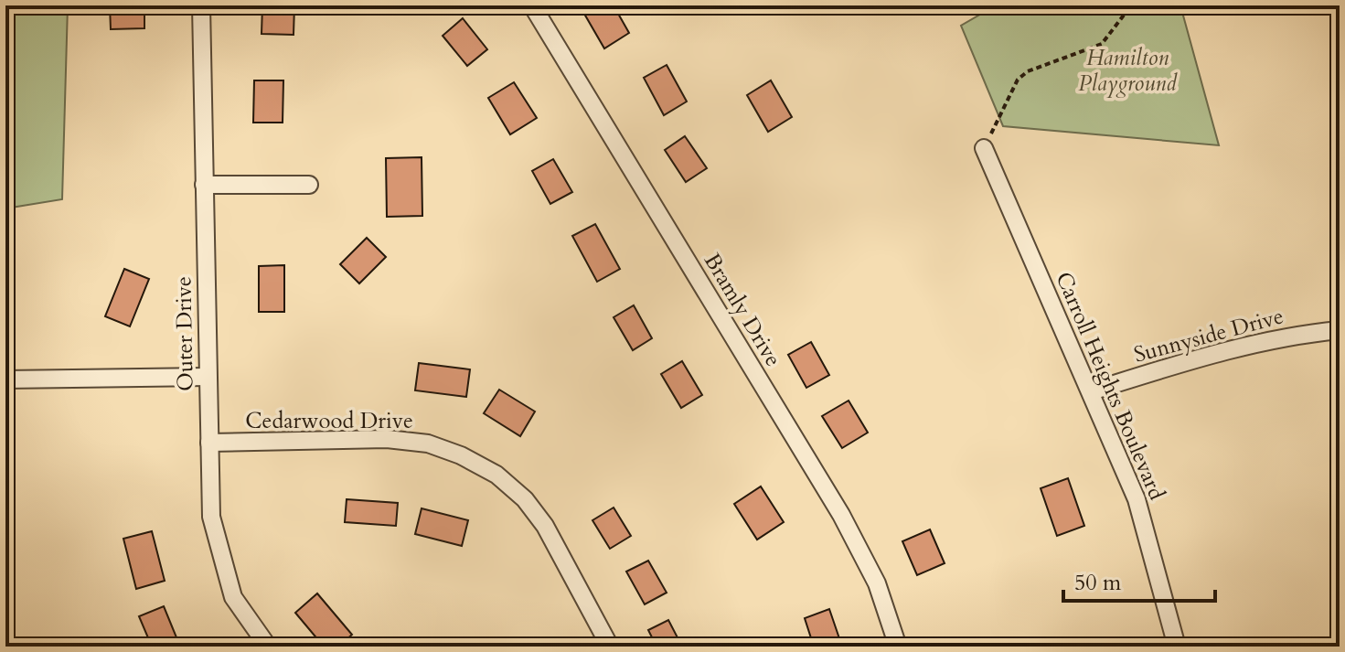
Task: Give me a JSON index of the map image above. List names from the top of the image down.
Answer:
{
  "streets": {
    "street": [
      "Bramly Drive",
      "Outer Drive",
      "Sunnyside Drive",
      "Carroll Heights Boulevard",
      "Cedarwood Drive"
    ]
  },
  "crossings": [
    ["Outer Drive", "Cedarwood Drive"],
    ["Sunnyside Drive", "Carroll Heights Boulevard"]
  ],
  "parks": ["Hamilton Playground"],
  "scale_bar": "50 m"
}
